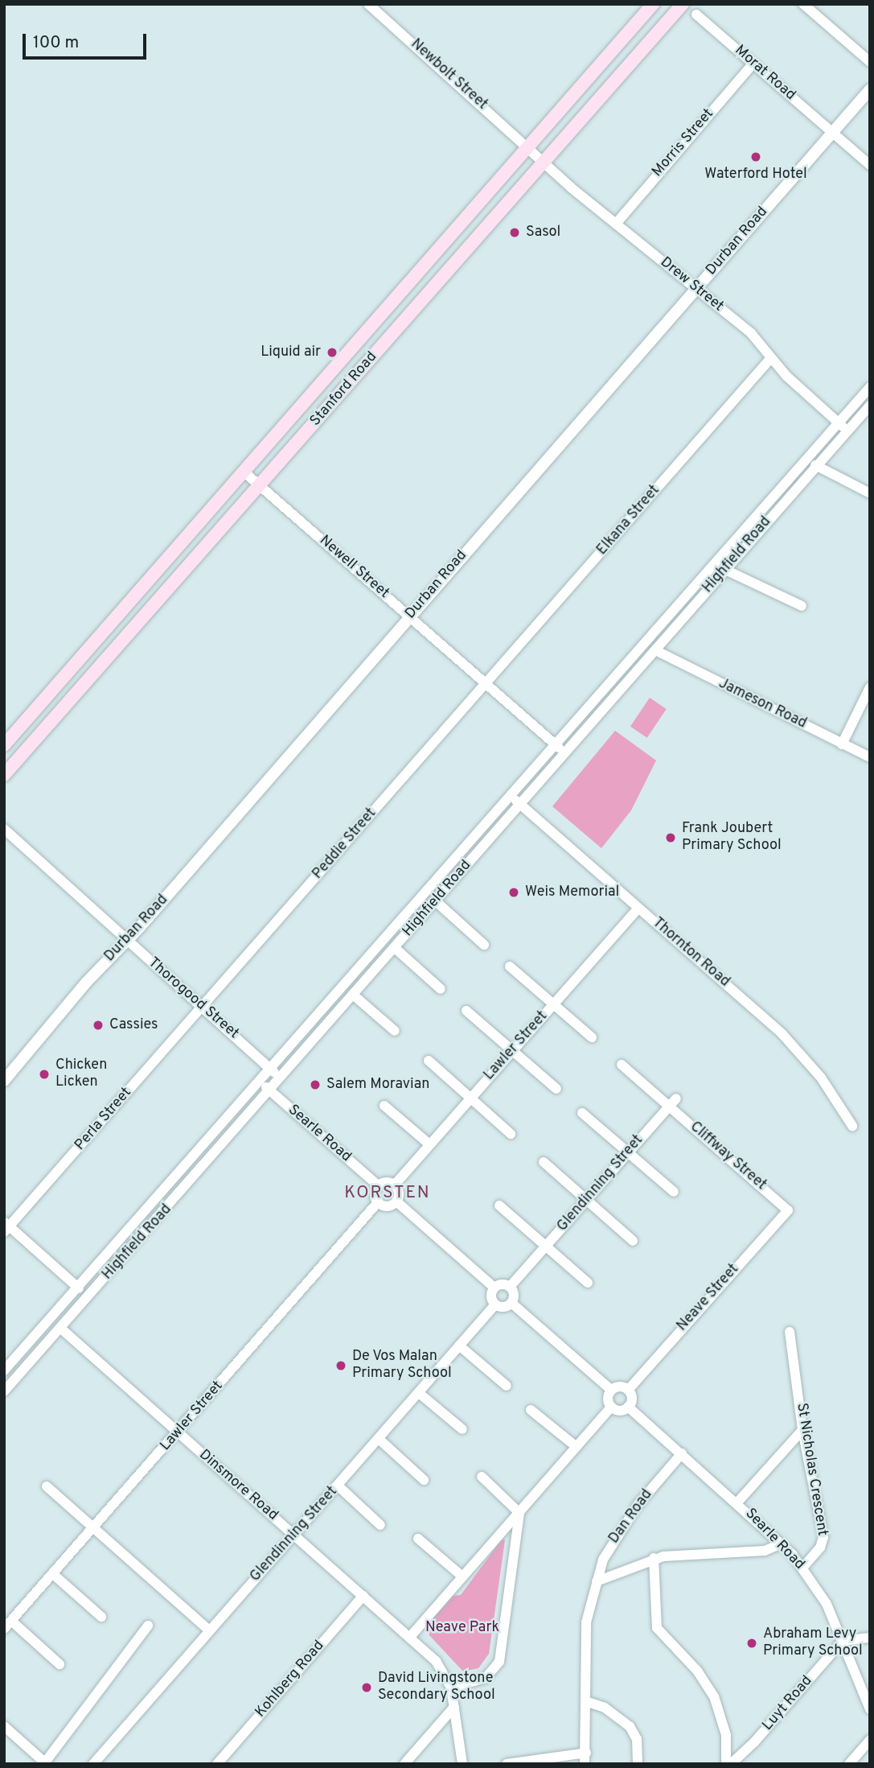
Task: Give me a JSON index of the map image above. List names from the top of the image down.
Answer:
{
  "streets": {
    "main road": ["Stanford Road"],
    "street": [
      "Morat Road",
      "Newbolt Street",
      "Morris Street",
      "Durban Road",
      "Drew Street",
      "Elkana Street",
      "Highfield Road",
      "Newell Street",
      "Jameson Road",
      "Peddie Street",
      "Thornton Road",
      "Thorogood Street",
      "Lawler Street",
      "Perla Street",
      "Searle Road",
      "Cliffway Street",
      "Glendinning Street",
      "Neave Street",
      "St Nicholas Crescent",
      "Dinsmore Road",
      "Dan Road",
      "Kohlberg Road",
      "Luyt Road"
    ]
  },
  "crossings": [
    ["Morat Road", "Morris Street"],
    ["Morat Road", "Durban Road"],
    ["Newbolt Street", "Drew Street"],
    ["Newbolt Street", "Stanford Road"],
    ["Morris Street", "Drew Street"],
    ["Durban Road", "Drew Street"],
    ["Durban Road", "Newell Street"],
    ["Durban Road", "Thorogood Street"],
    ["Drew Street", "Stanford Road"],
    ["Drew Street", "Elkana Street"],
    ["Drew Street", "Highfield Road"],
    ["Stanford Road", "Newell Street"],
    ["Elkana Street", "Newell Street"],
    ["Elkana Street", "Peddie Street"],
    ["Highfield Road", "Newell Street"],
    ["Highfield Road", "Jameson Road"],
    ["Highfield Road", "Thornton Road"],
    ["Highfield Road", "Thorogood Street"],
    ["Highfield Road", "Searle Road"],
    ["Highfield Road", "Dinsmore Road"],
    ["Newell Street", "Peddie Street"],
    ["Peddie Street", "Thorogood Street"],
    ["Peddie Street", "Perla Street"],
    ["Thornton Road", "Lawler Street"],
    ["Thorogood Street", "Perla Street"],
    ["Lawler Street", "Searle Road"],
    ["Lawler Street", "Dinsmore Road"],
    ["Searle Road", "Neave Street"],
    ["Searle Road", "St Nicholas Crescent"],
    ["Searle Road", "Dan Road"],
    ["Searle Road", "Luyt Road"],
    ["Cliffway Street", "Glendinning Street"],
    ["Cliffway Street", "Neave Street"],
    ["Glendinning Street", "Dinsmore Road"],
    ["Dinsmore Road", "Kohlberg Road"]
  ],
  "districts": ["KORSTEN"],
  "parks": ["Neave Park"],
  "places": [
    "Waterford Hotel",
    "Sasol",
    "Liquid air",
    "Frank Joubert Primary School",
    "Weis Memorial",
    "Cassies",
    "Chicken Licken",
    "Salem Moravian",
    "De Vos Malan Primary School",
    "Abraham Levy Primary School",
    "David Livingstone Secondary School"
  ],
  "scale_bar": "100 m"
}
